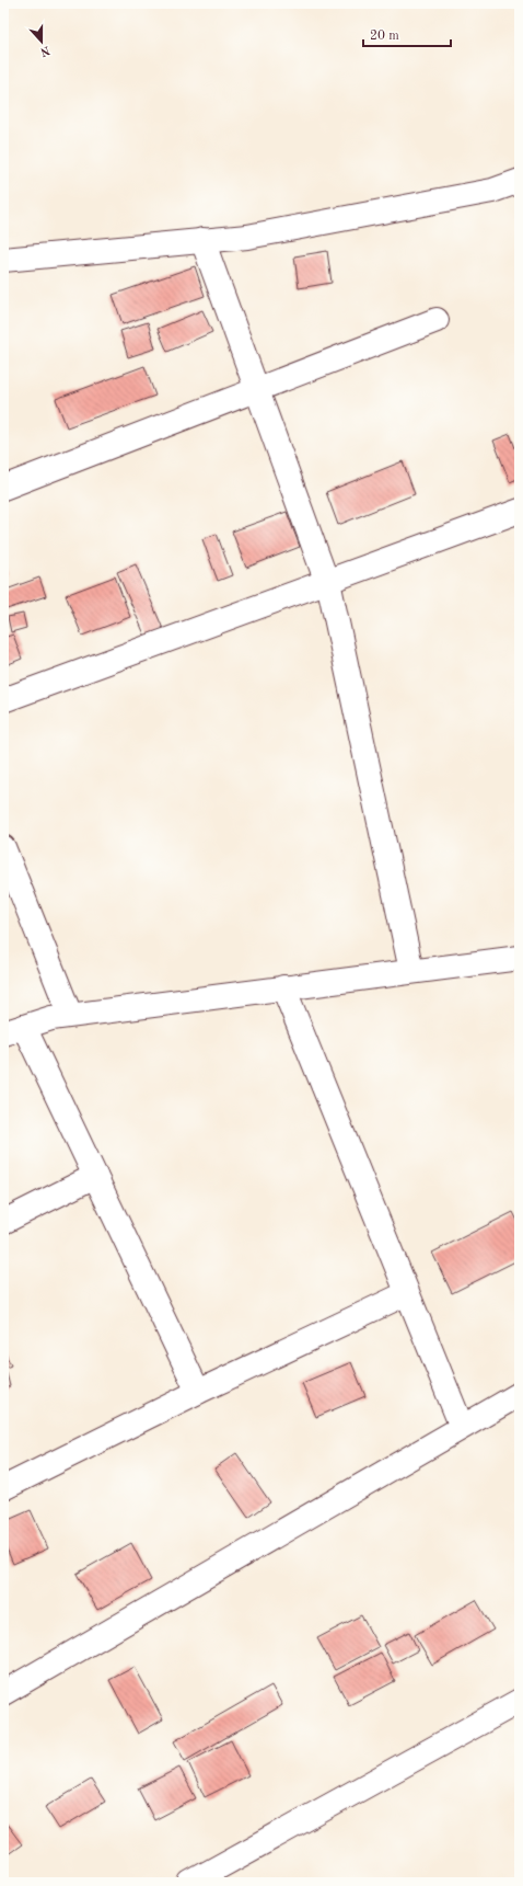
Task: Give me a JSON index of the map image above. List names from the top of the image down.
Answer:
{
  "scale_bar": "20 m",
  "north": "bottom"
}
